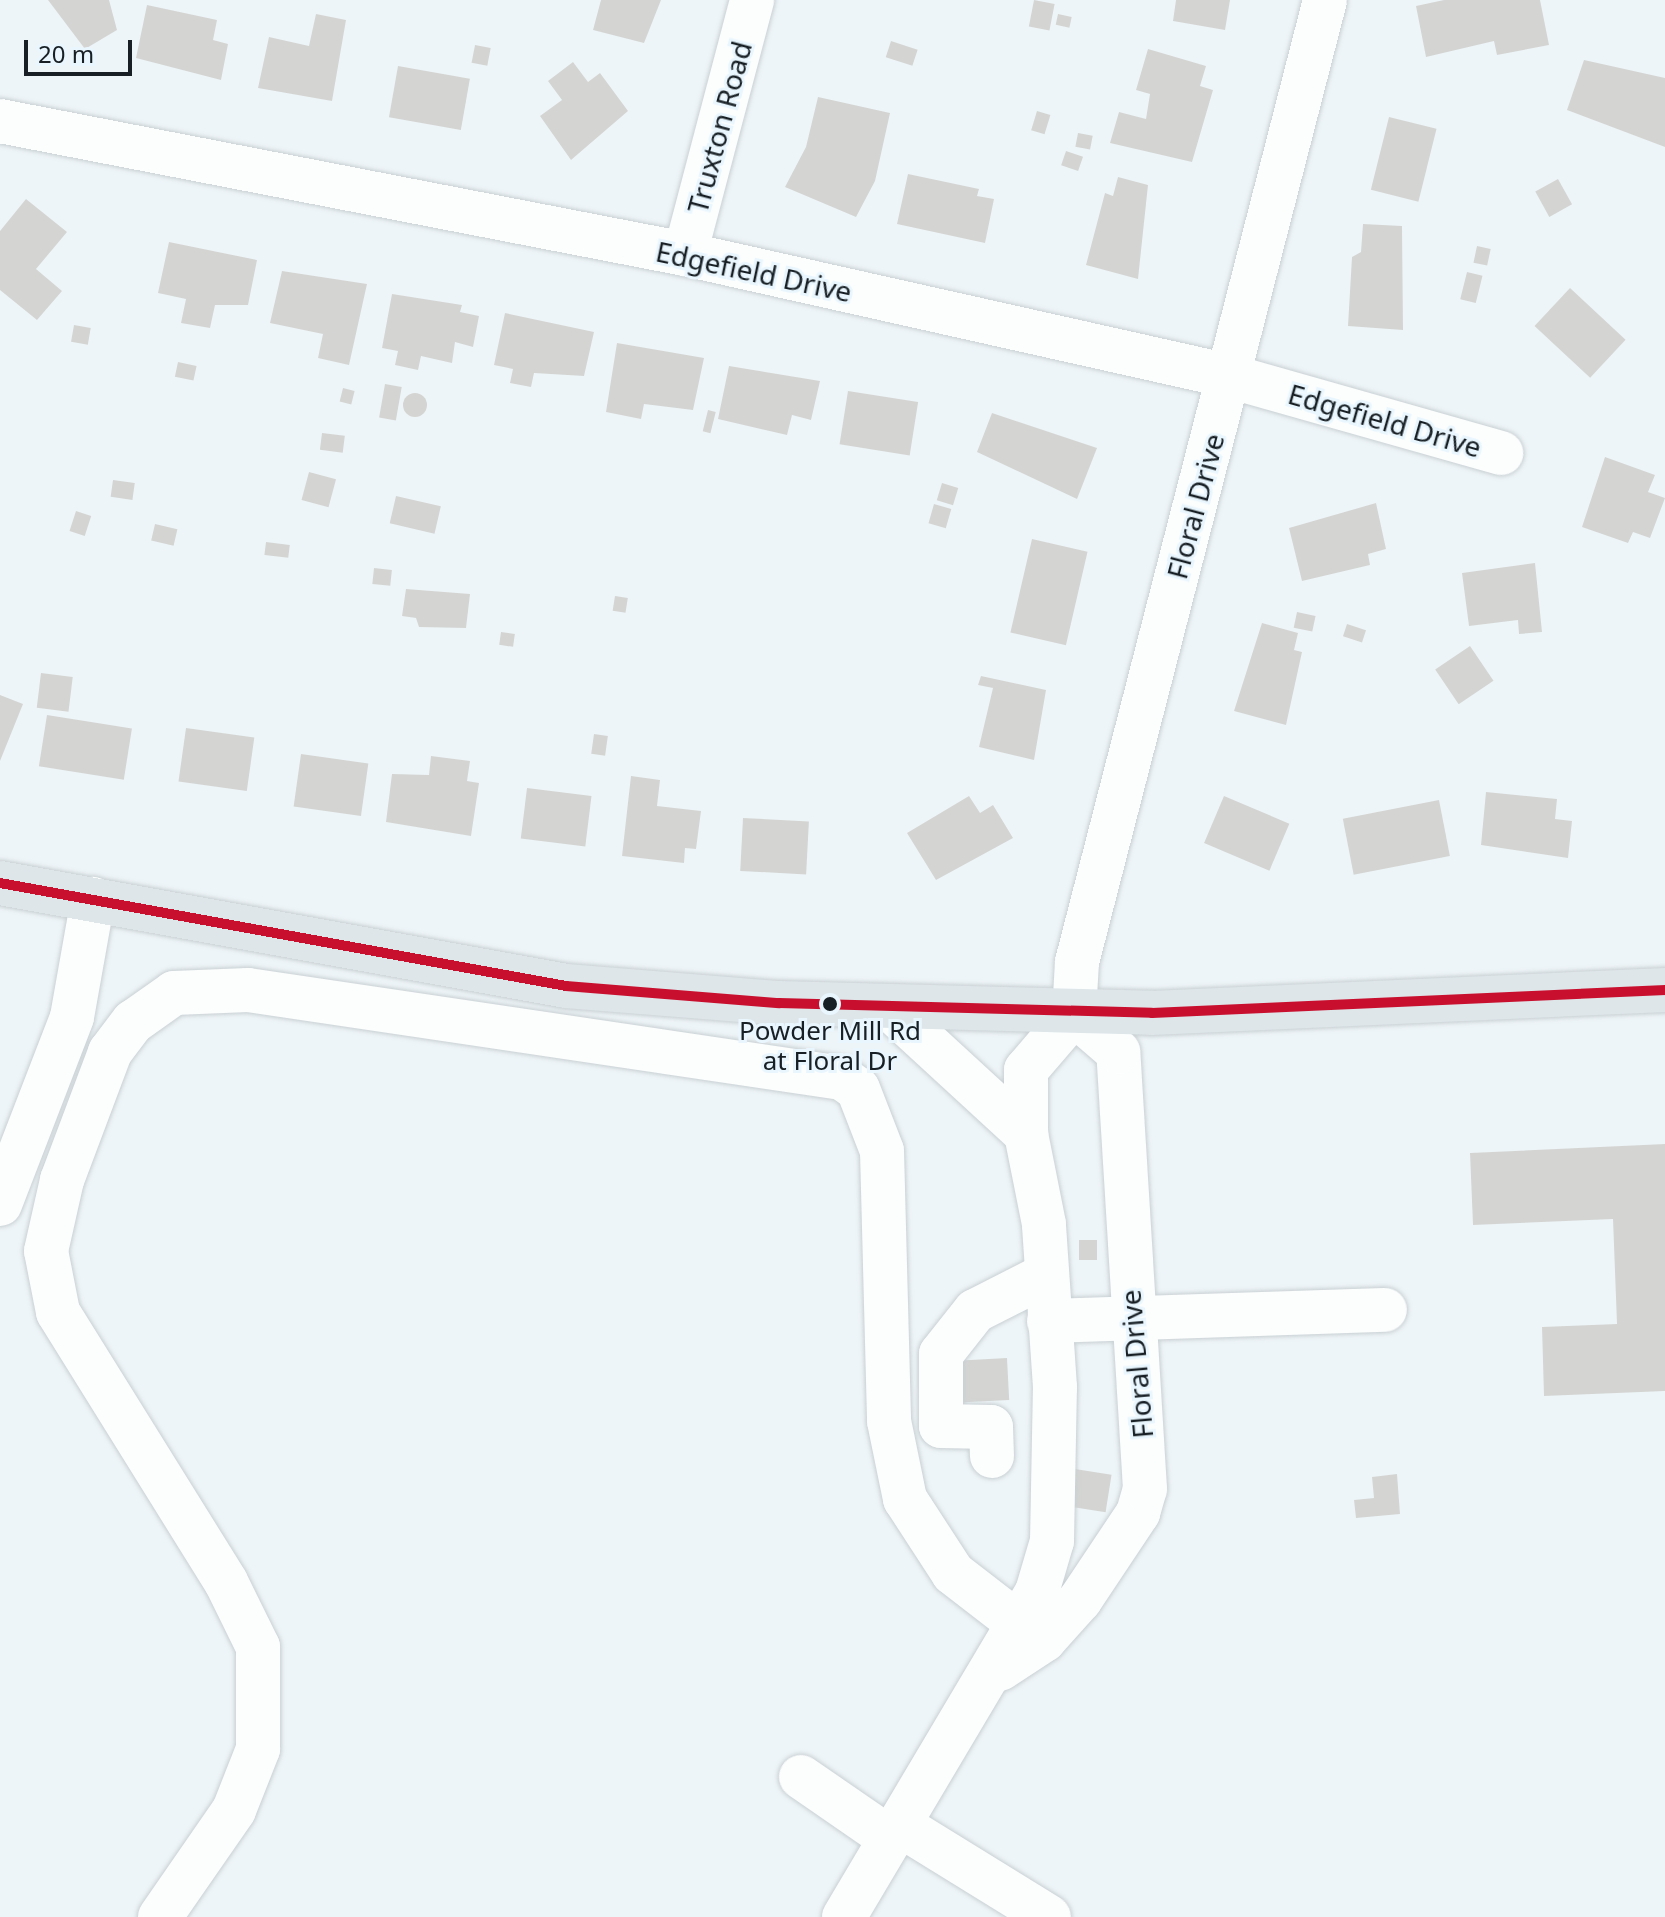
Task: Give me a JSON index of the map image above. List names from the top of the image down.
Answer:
{
  "streets": {
    "street": ["Truxton Road", "Edgefield Drive", "Floral Drive"]
  },
  "crossings": [
    ["Truxton Road", "Edgefield Drive"],
    ["Edgefield Drive", "Floral Drive"]
  ],
  "places": ["Powder Mill Rd at Floral Dr"],
  "scale_bar": "20 m"
}
